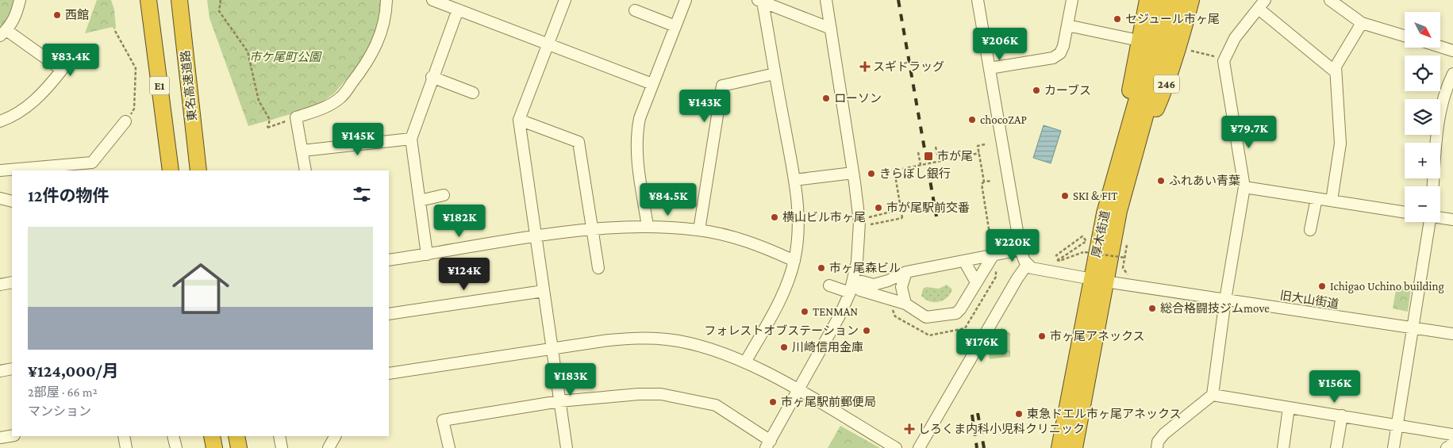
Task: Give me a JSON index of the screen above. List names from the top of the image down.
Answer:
{
  "streets": {
    "highway": [
      "246",
      "E1",
      "東名高速道路",
      "厚木街道"
    ],
    "street": ["旧大山街道"]
  },
  "crossings": [
    ["246", "厚木街道"],
    ["厚木街道", "旧大山街道"]
  ],
  "parks": ["市ケ尾町公園"],
  "places": {
    "other": [
      "西館",
      "セジュール市ヶ尾",
      "カーブス",
      "ローソン",
      "chocoZAP",
      "きらぼし銀行",
      "ふれあい青葉",
      "SKI & FIT",
      "市が尾駅前交番",
      "横山ビル市ヶ尾",
      "市ヶ尾森ビル",
      "Ichigao Uchino building",
      "総合格闘技ジムmove",
      "TENMAN",
      "フォレストオブステーション",
      "市ヶ尾アネックス",
      "川崎信用金庫",
      "市ヶ尾駅前郵便局",
      "東急ドエル市ヶ尾アネックス"
    ],
    "health": ["スギドラッグ", "しろくま内科小児科クリニック"],
    "transit": ["市が尾"]
  },
  "north": "bottom right",
  "page": {
    "map_buttons": ["+", "−"],
    "price": [
      "¥206K",
      "¥83.4K",
      "¥143K",
      "¥79.7K",
      "¥145K",
      "¥84.5K",
      "¥182K",
      "¥220K",
      "¥124K",
      "¥176K",
      "¥183K",
      "¥156K"
    ],
    "heading": "12件の物件",
    "list": [
      {
        "name": "¥124,000/月",
        "note": "2部屋 · 66 m² · マンション"
      }
    ]
  }
}
